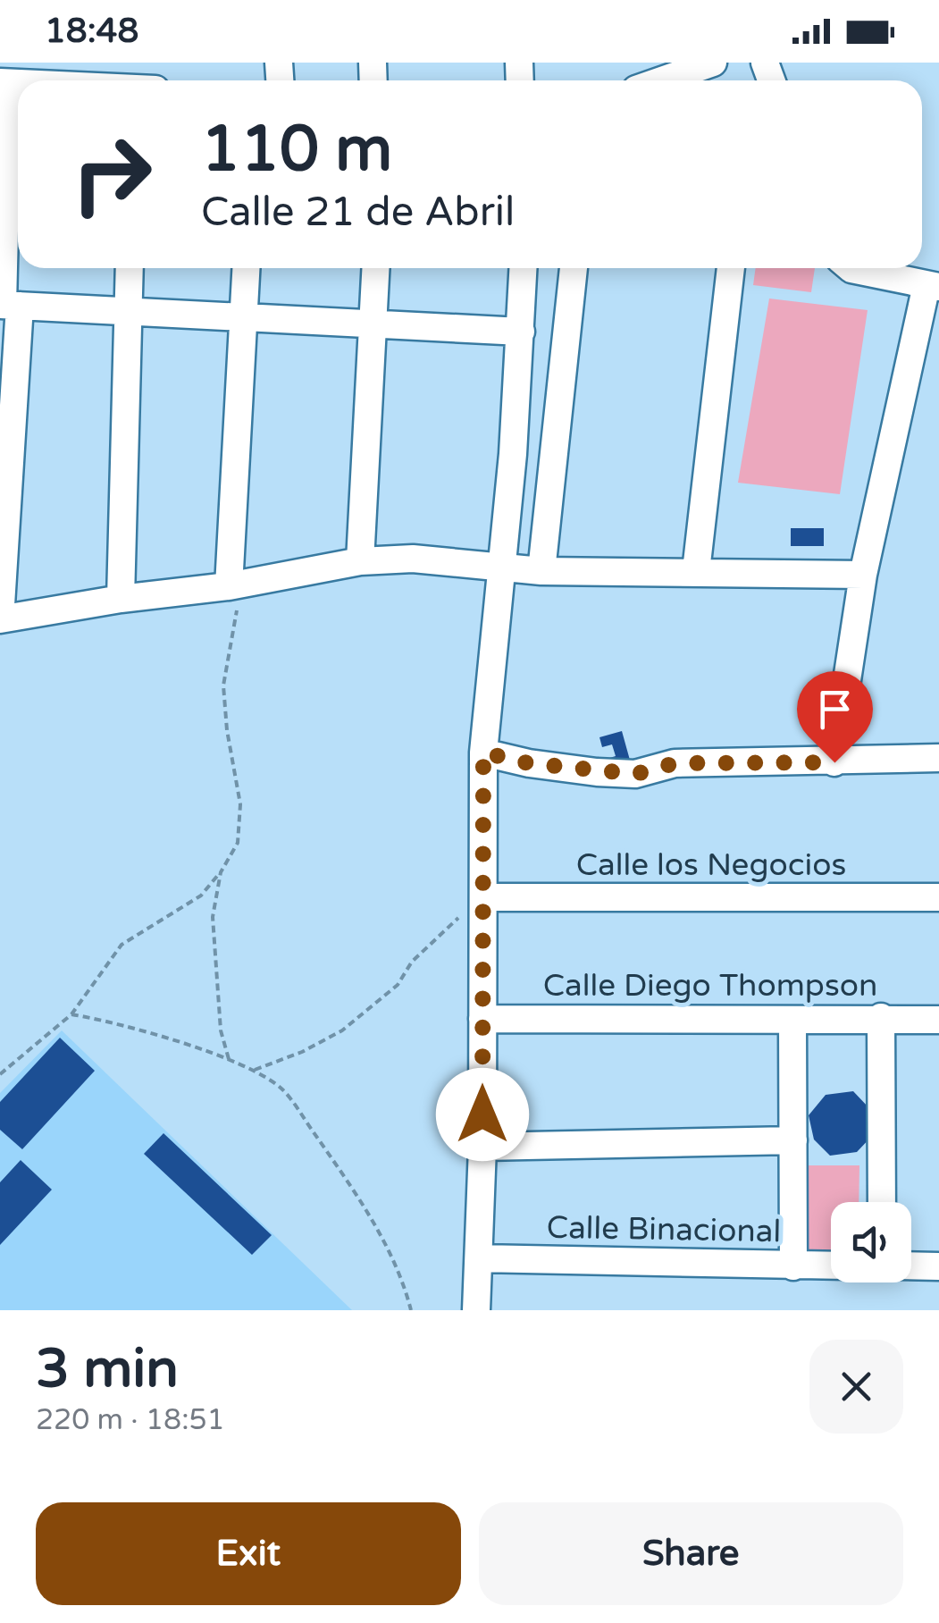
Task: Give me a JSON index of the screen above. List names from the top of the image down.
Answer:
{
  "streets": {
    "street": ["Calle los Negocios", "Calle Diego Thompson", "Calle Binacional"]
  },
  "page": {
    "status": "18:48",
    "turn": ["110 m", "Calle 21 de Abril"],
    "heading": ["3 min", "220 m · 18:51"],
    "buttons": ["Exit", "Share"]
  }
}
